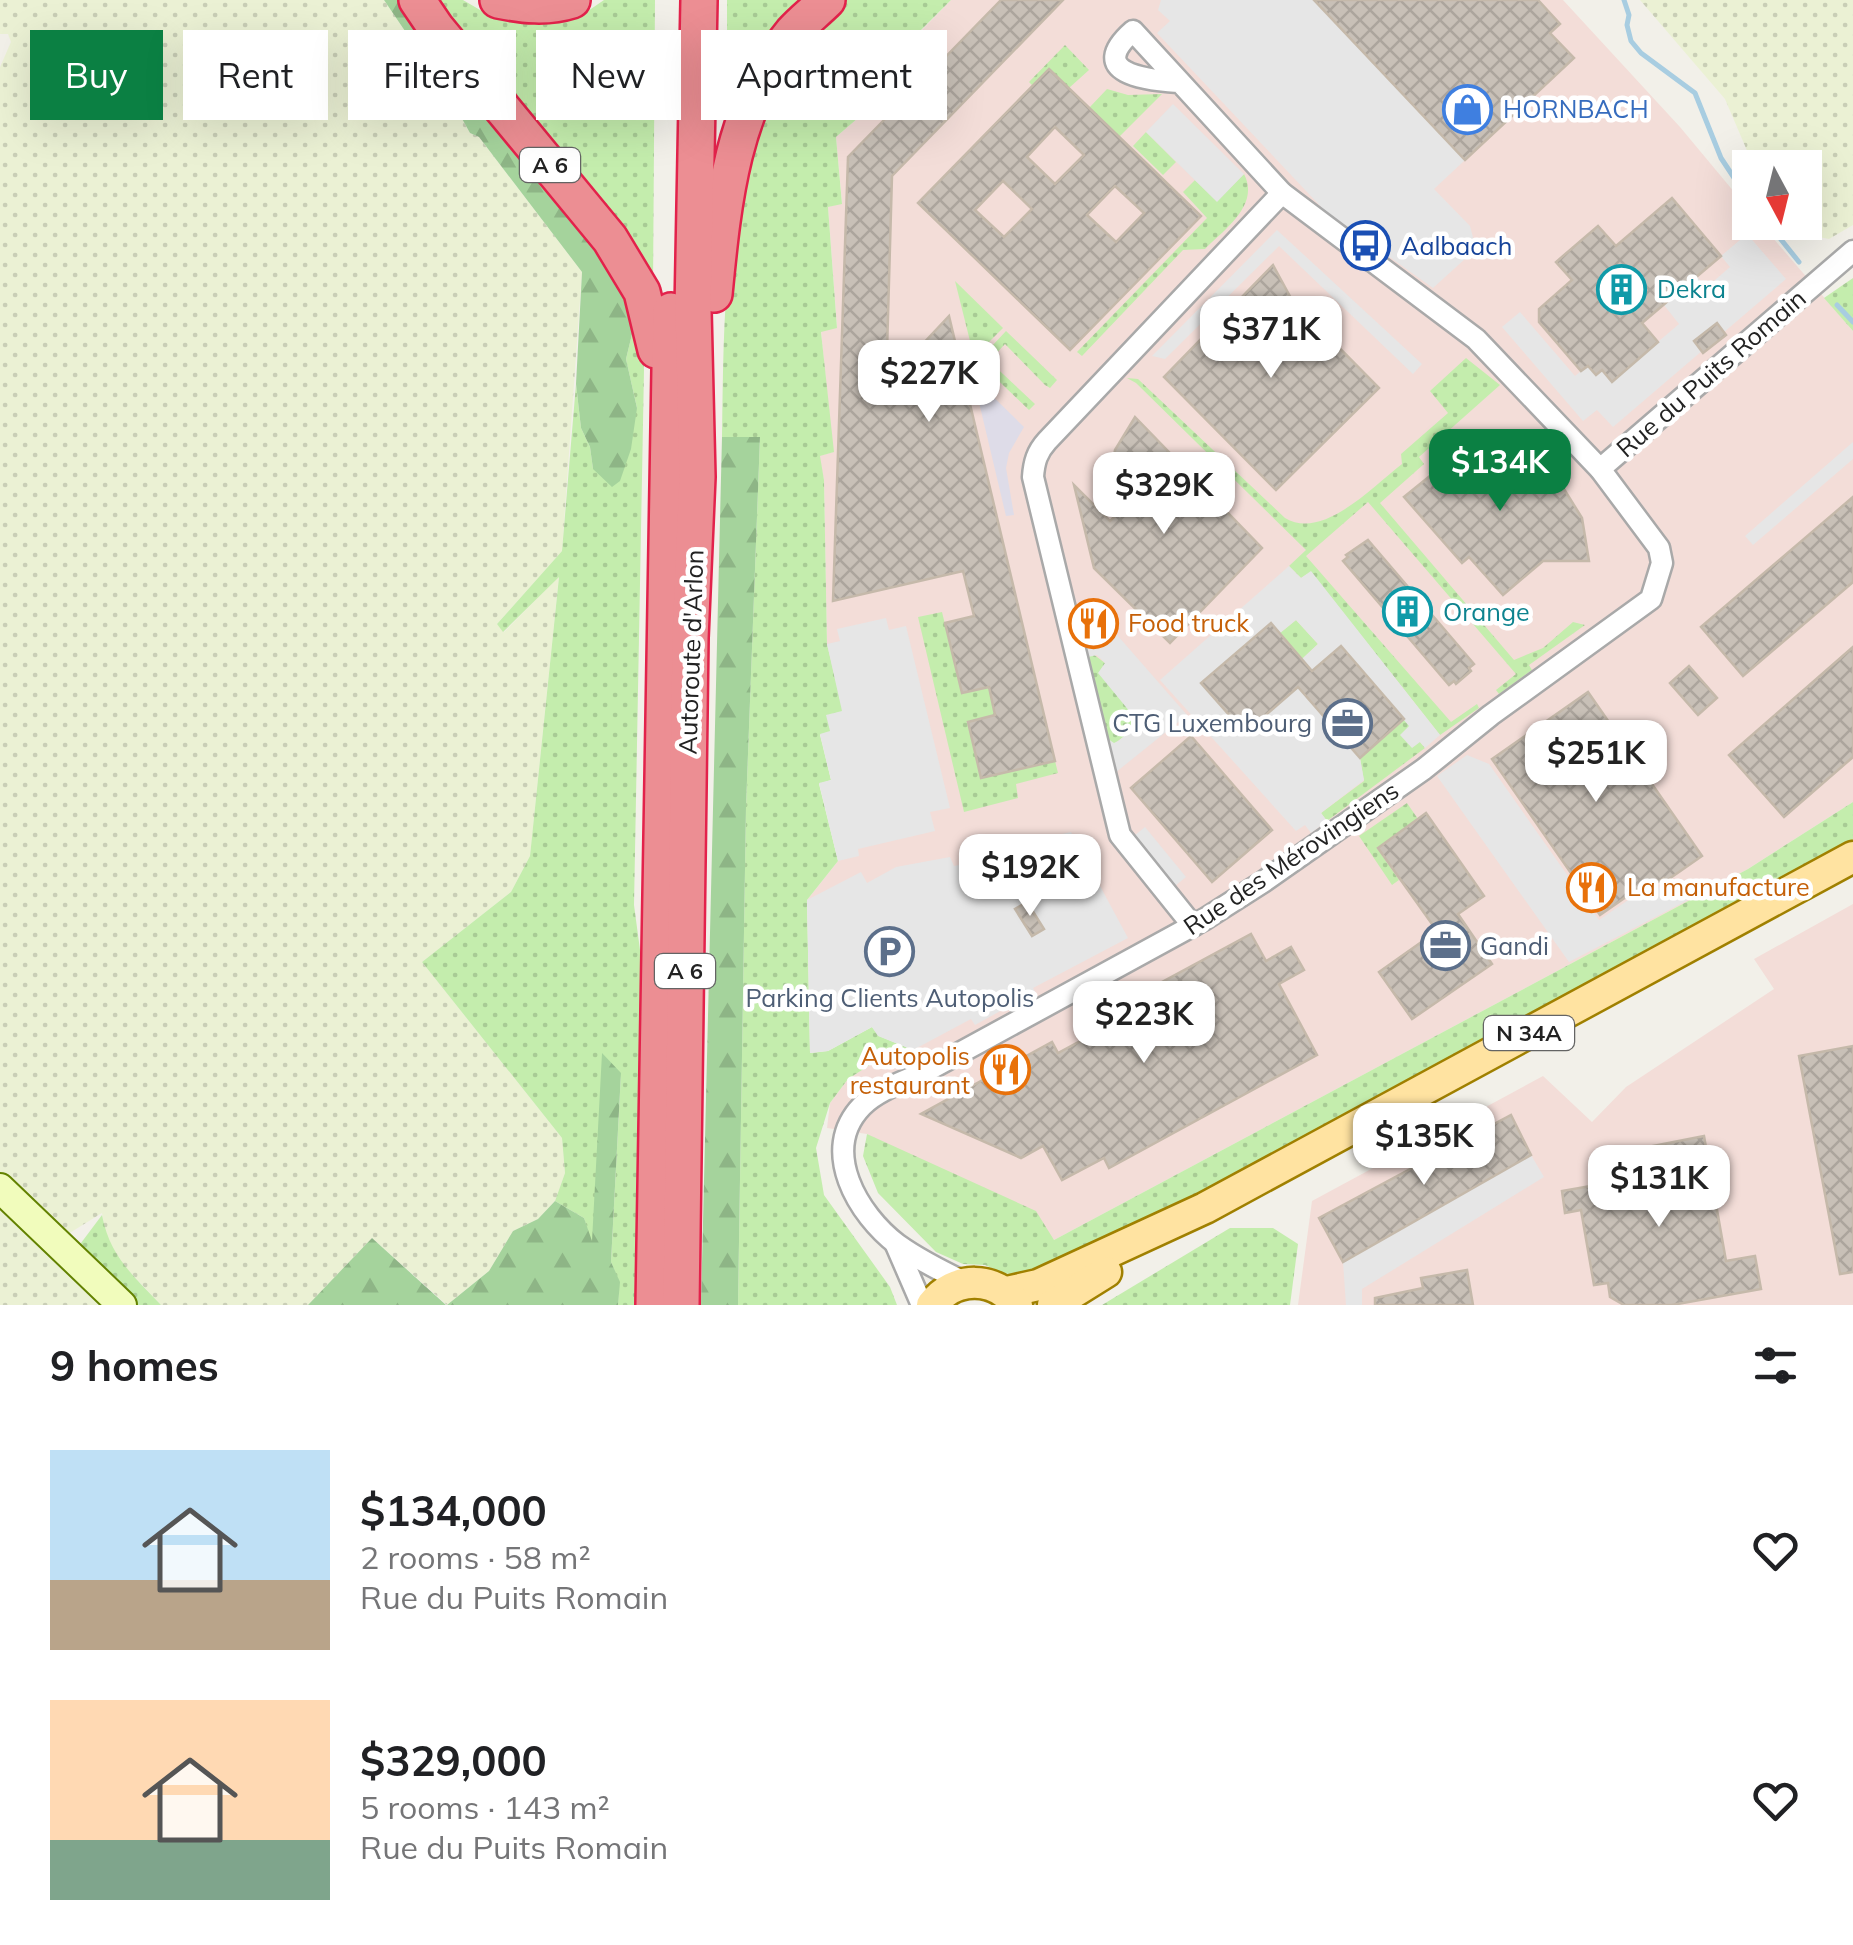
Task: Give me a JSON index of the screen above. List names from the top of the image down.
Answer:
{
  "streets": {
    "highway": ["A 6", "Autoroute d'Arlon"],
    "main road": ["N 34A"],
    "street": ["Rue du Puits Romain", "Rue des Mérovingiens"]
  },
  "crossings": [
    ["A 6", "Autoroute d'Arlon"],
    ["Rue du Puits Romain", "Rue des Mérovingiens"]
  ],
  "places": {
    "shop": ["HORNBACH"],
    "bus stop": ["Aalbaach"],
    "building": ["Dekra", "Orange"],
    "restaurant": ["Food truck", "La manufacture", "Autopolis restaurant"],
    "office": ["CTG Luxembourg", "Gandi"],
    "parking": ["Parking Clients Autopolis"]
  },
  "north": "bottom",
  "page": {
    "chip": [
      "Buy",
      "Rent",
      "Filters",
      "New",
      "Apartment"
    ],
    "price": [
      "$371K",
      "$227K",
      "$134K",
      "$329K",
      "$251K",
      "$192K",
      "$223K",
      "$135K",
      "$131K"
    ],
    "heading": "9 homes",
    "list": [
      {
        "name": "$134,000",
        "note": "2 rooms · 58 m² · Rue du Puits Romain"
      },
      {
        "name": "$329,000",
        "note": "5 rooms · 143 m² · Rue du Puits Romain"
      }
    ]
  }
}
